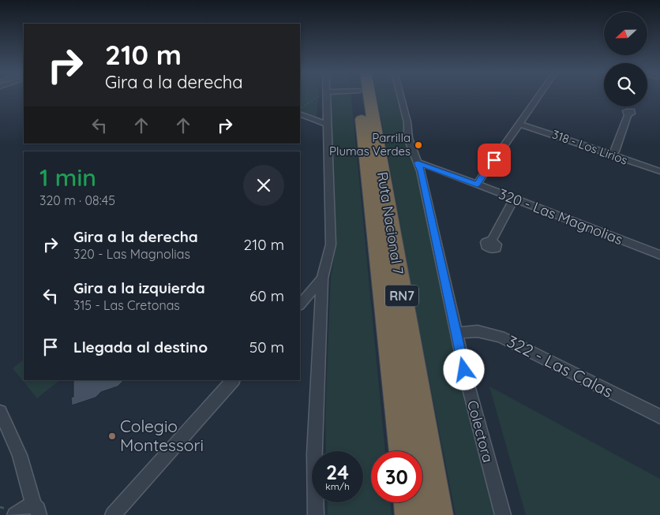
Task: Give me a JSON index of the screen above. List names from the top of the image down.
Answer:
{
  "streets": {
    "highway": ["Ruta Nacional 7", "RN7"],
    "street": [
      "318 - Los Lirios",
      "320 - Las Magnolias",
      "322 - Las Calas",
      "Colectora"
    ]
  },
  "crossings": [
    ["320 - Las Magnolias", "Colectora"],
    ["322 - Las Calas", "Colectora"]
  ],
  "places": ["Parrilla Plumas Verdes", "Colegio Montessori"],
  "north": "left",
  "page": {
    "turn": ["210 m", "Gira a la derecha"],
    "heading": ["1 min", "320 m · 08:45"],
    "list": [
      {
        "name": "Gira a la derecha",
        "note": "320 - Las Magnolias",
        "value": "210 m"
      },
      {
        "name": "Gira a la izquierda",
        "note": "315 - Las Cretonas",
        "value": "60 m"
      },
      {
        "name": "Llegada al destino",
        "value": "50 m"
      }
    ],
    "speed": "24 km/h",
    "limit": "30"
  }
}
